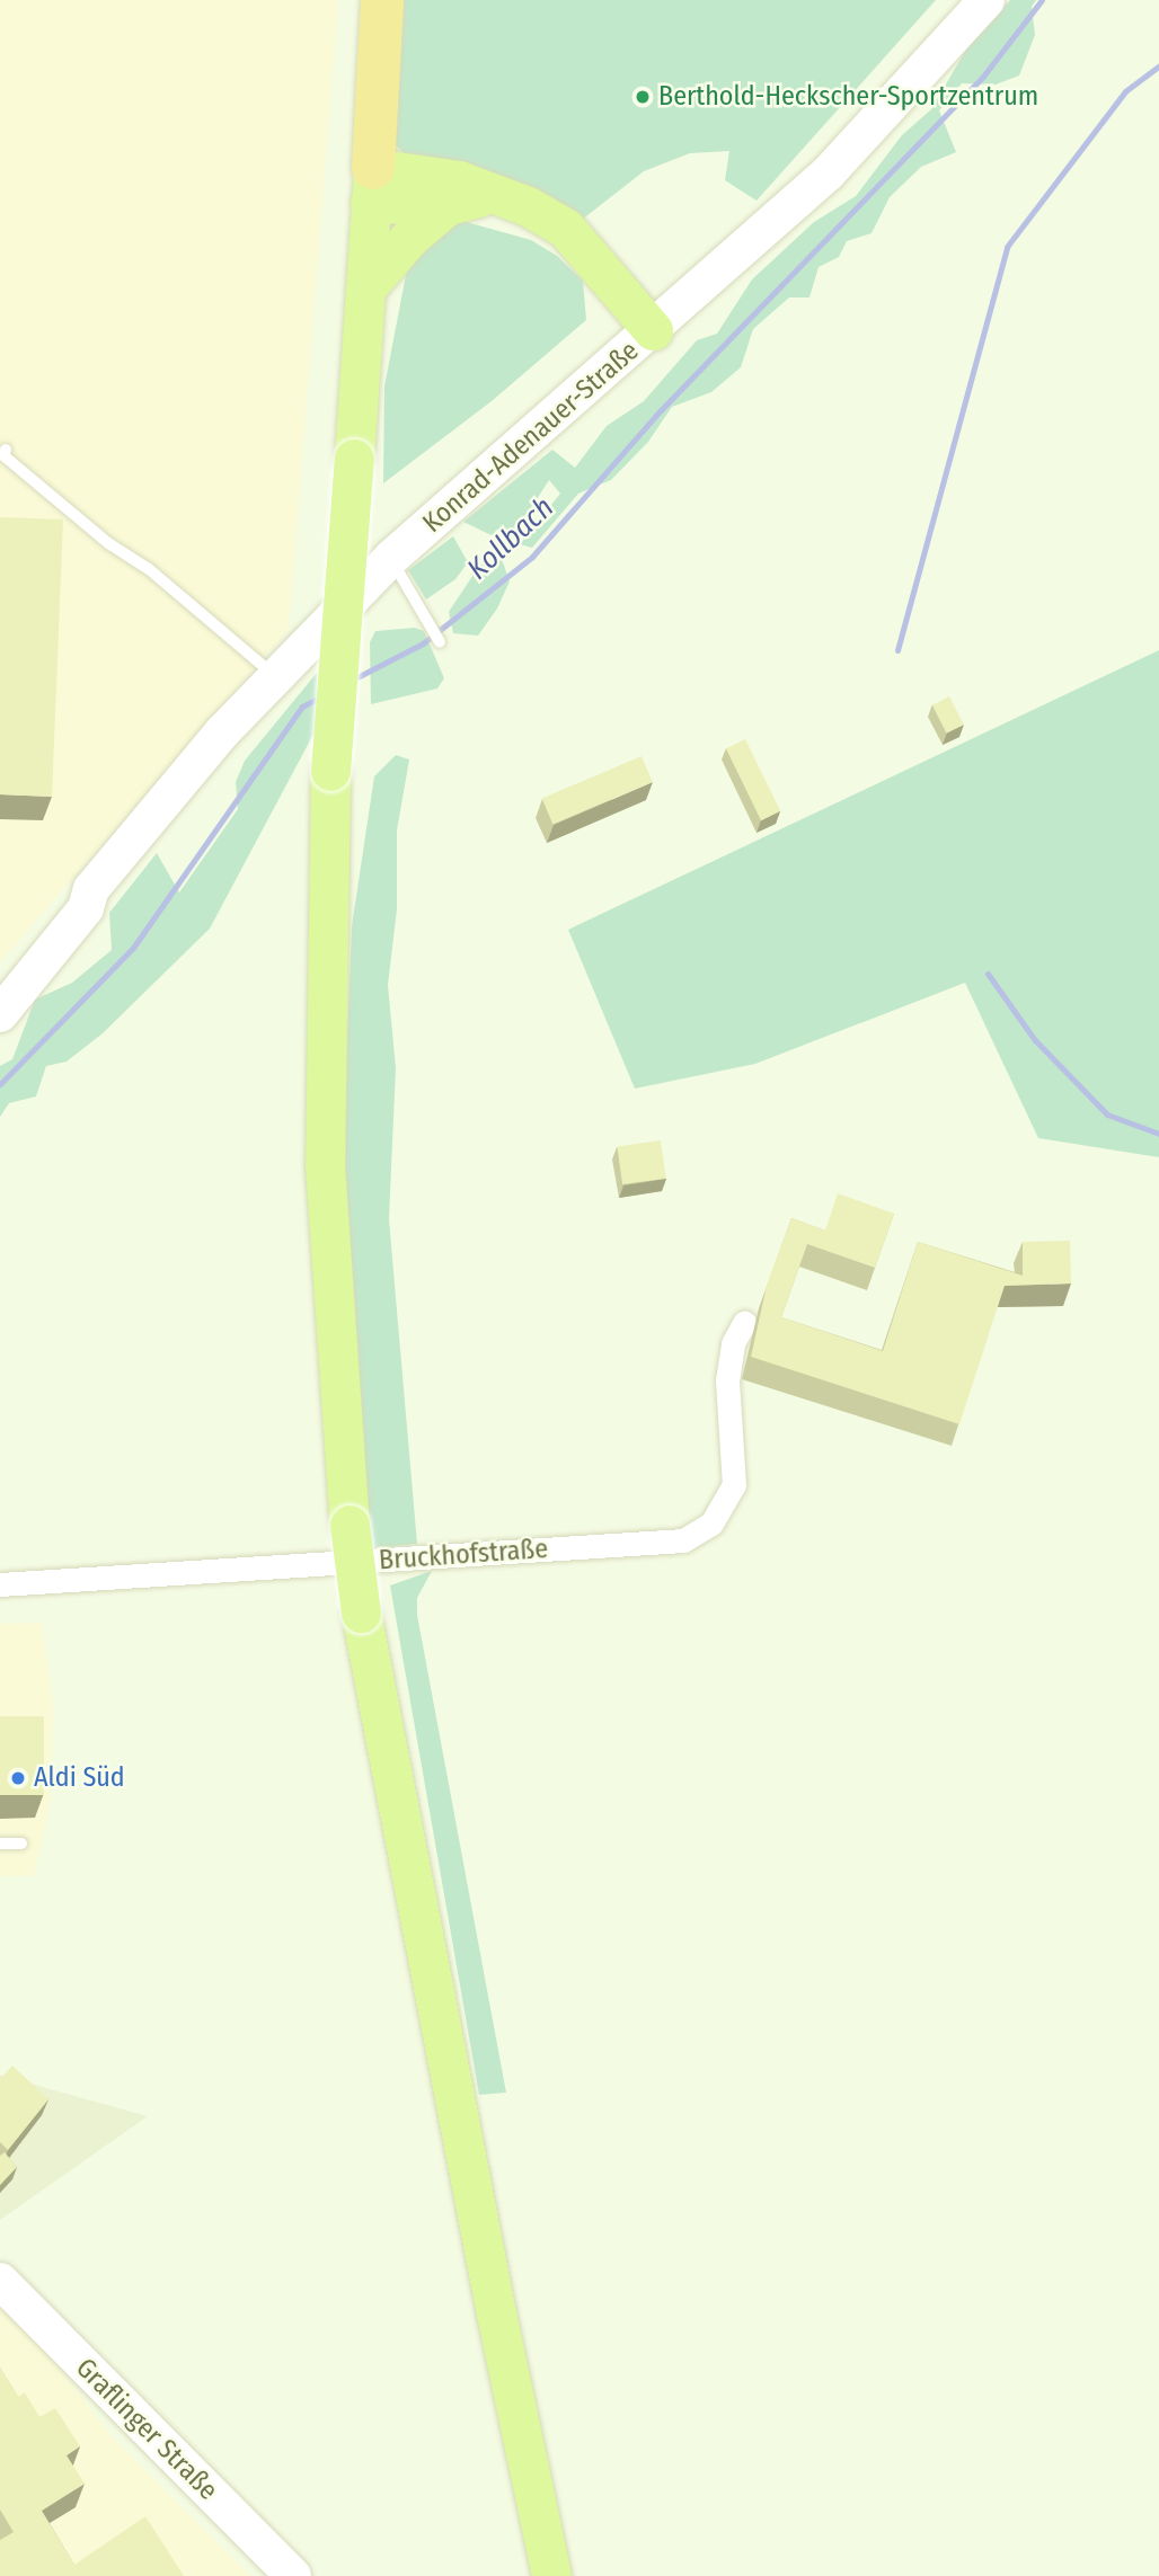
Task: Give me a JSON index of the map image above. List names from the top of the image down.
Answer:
{
  "streets": {
    "street": ["Konrad-Adenauer-Straße", "Bruckhofstraße", "Graflinger Straße"]
  },
  "water": ["Kollbach"],
  "places": ["Berthold-Heckscher-Sportzentrum", "Aldi Süd"]
}
